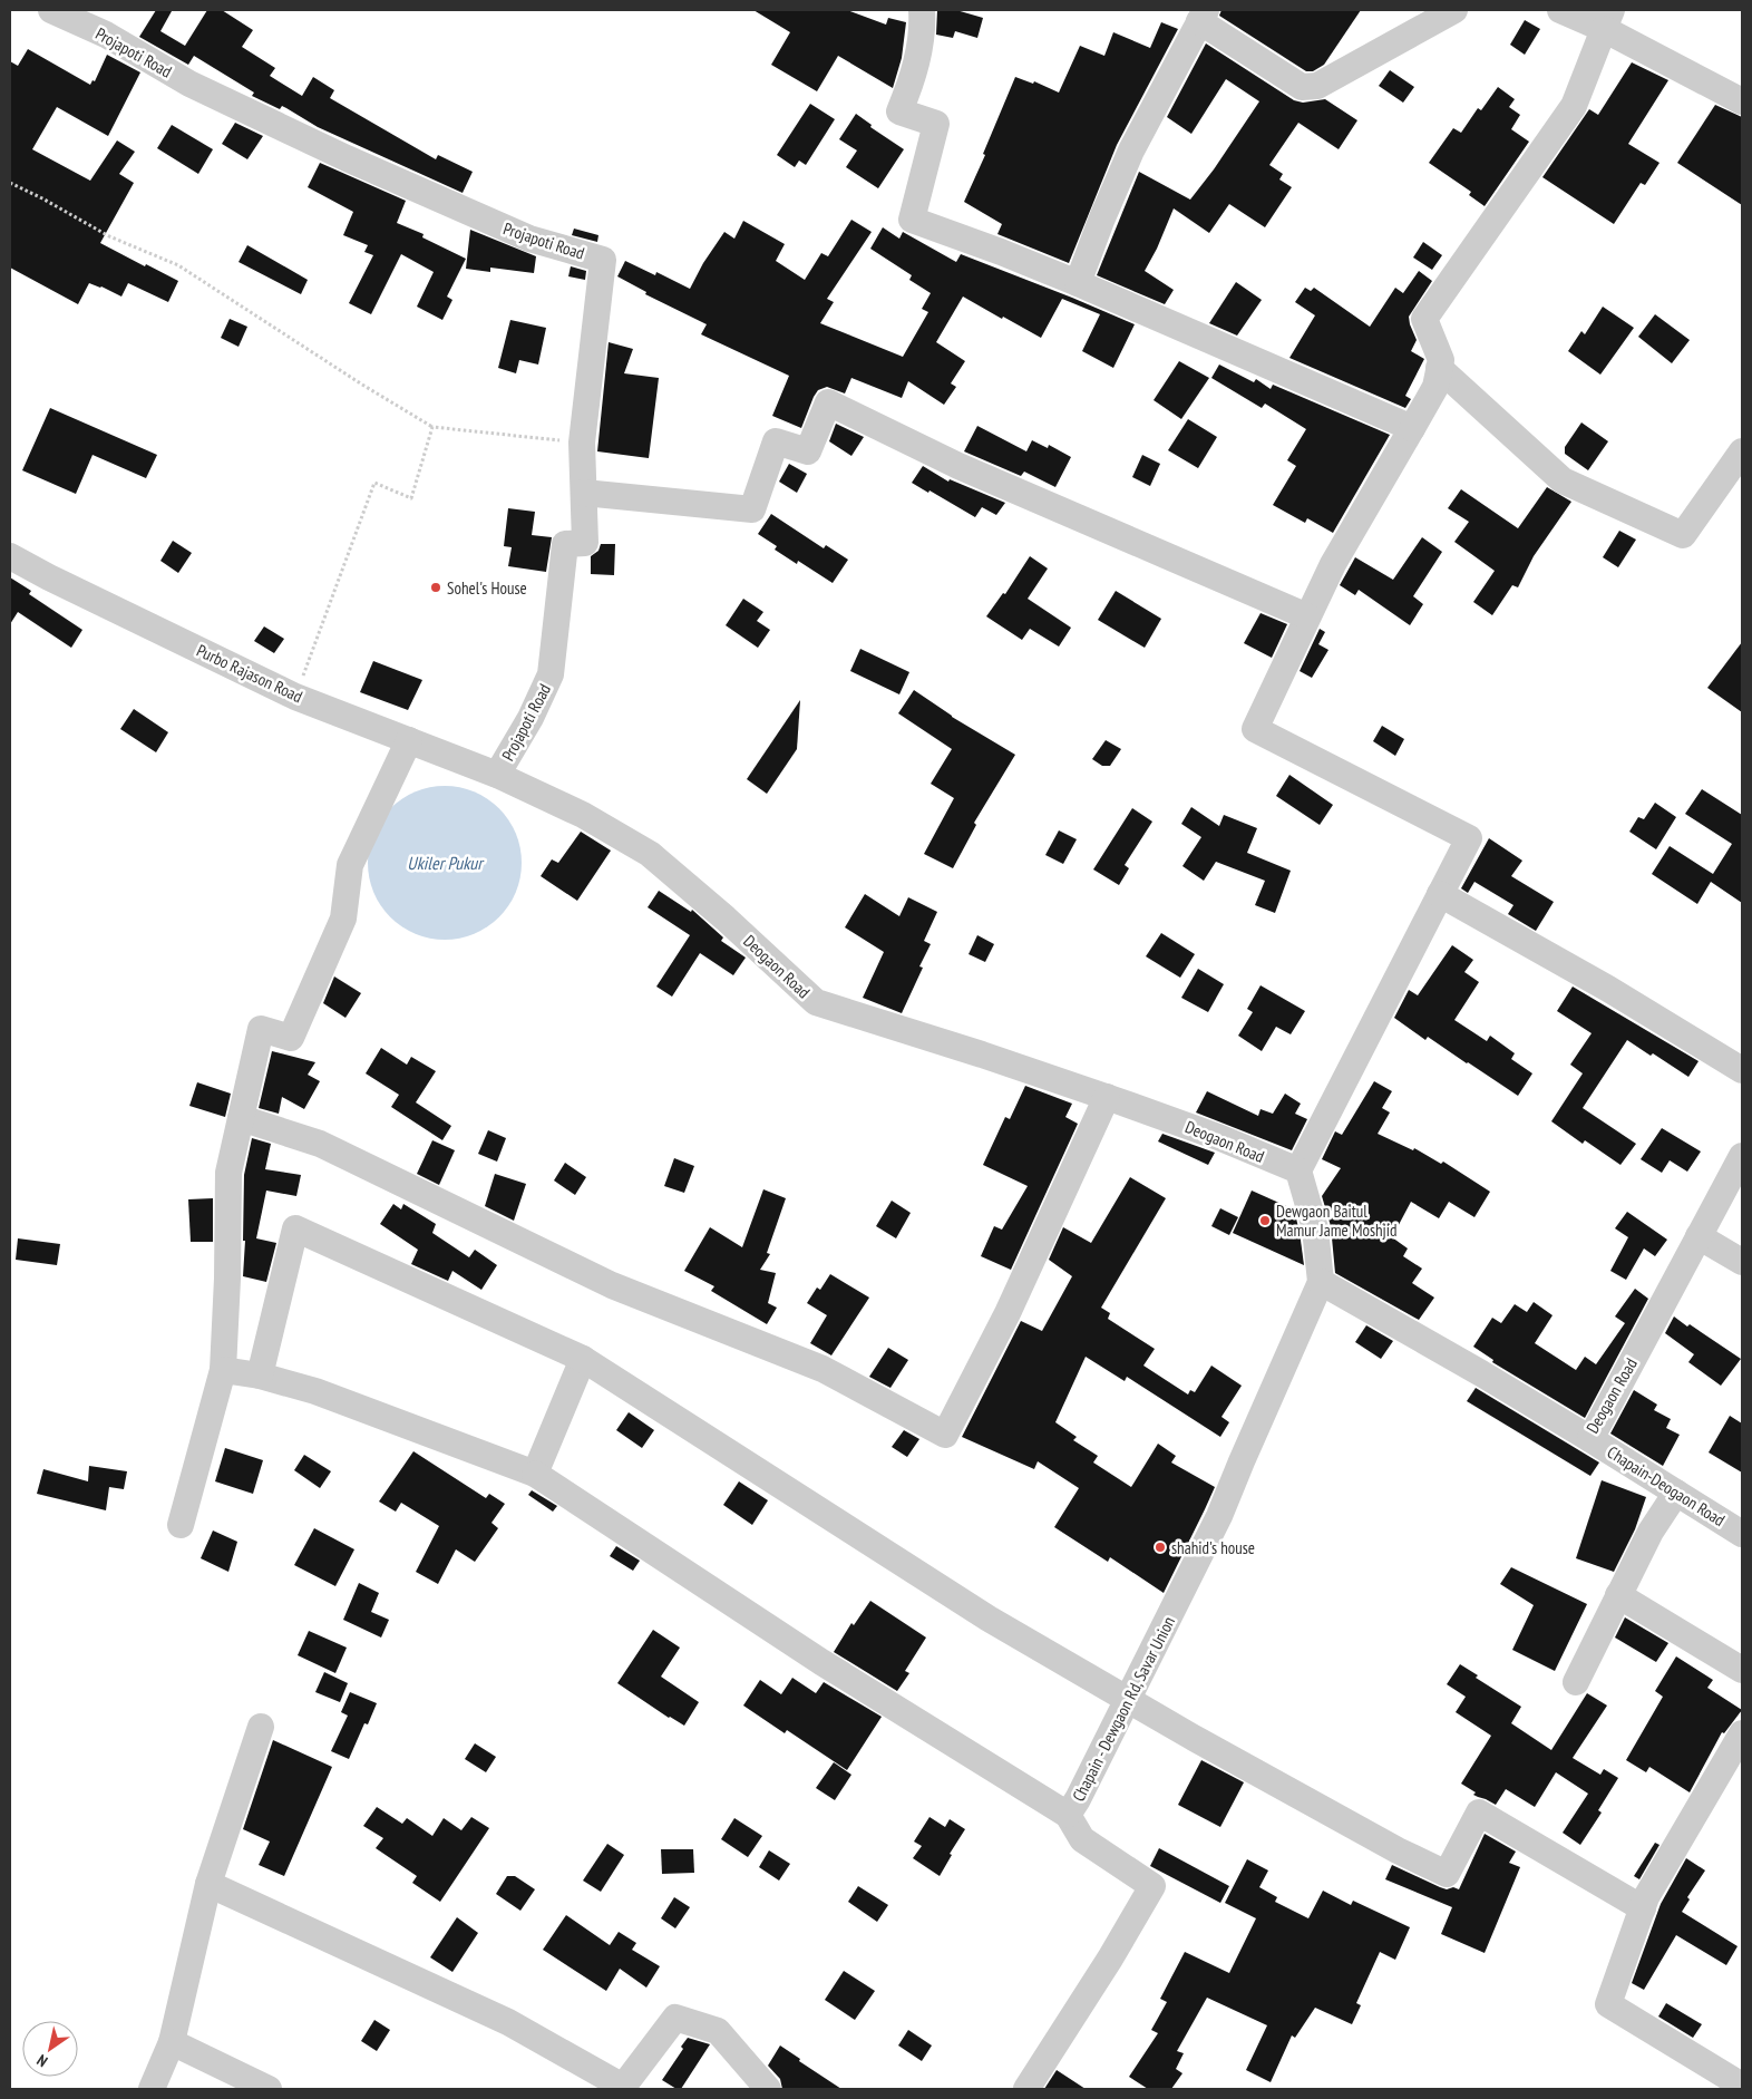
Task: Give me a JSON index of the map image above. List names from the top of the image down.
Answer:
{
  "streets": {
    "street": [
      "Projapoti Road",
      "Purbo Rajason Road",
      "Deogaon Road",
      "Chapain-Deogaon Road",
      "Chapain - Dewgaon Rd, Savar Union"
    ]
  },
  "crossings": [
    ["Projapoti Road", "Purbo Rajason Road"],
    ["Projapoti Road", "Deogaon Road"],
    ["Purbo Rajason Road", "Deogaon Road"],
    ["Deogaon Road", "Chapain-Deogaon Road"],
    ["Deogaon Road", "Chapain - Dewgaon Rd, Savar Union"]
  ],
  "water": ["Ukiler Pukur"],
  "places": ["Sohel's House", "Dewgaon Baitul Mamur Jame Moshjid", "shahid's house"],
  "north": "bottom left"
}
